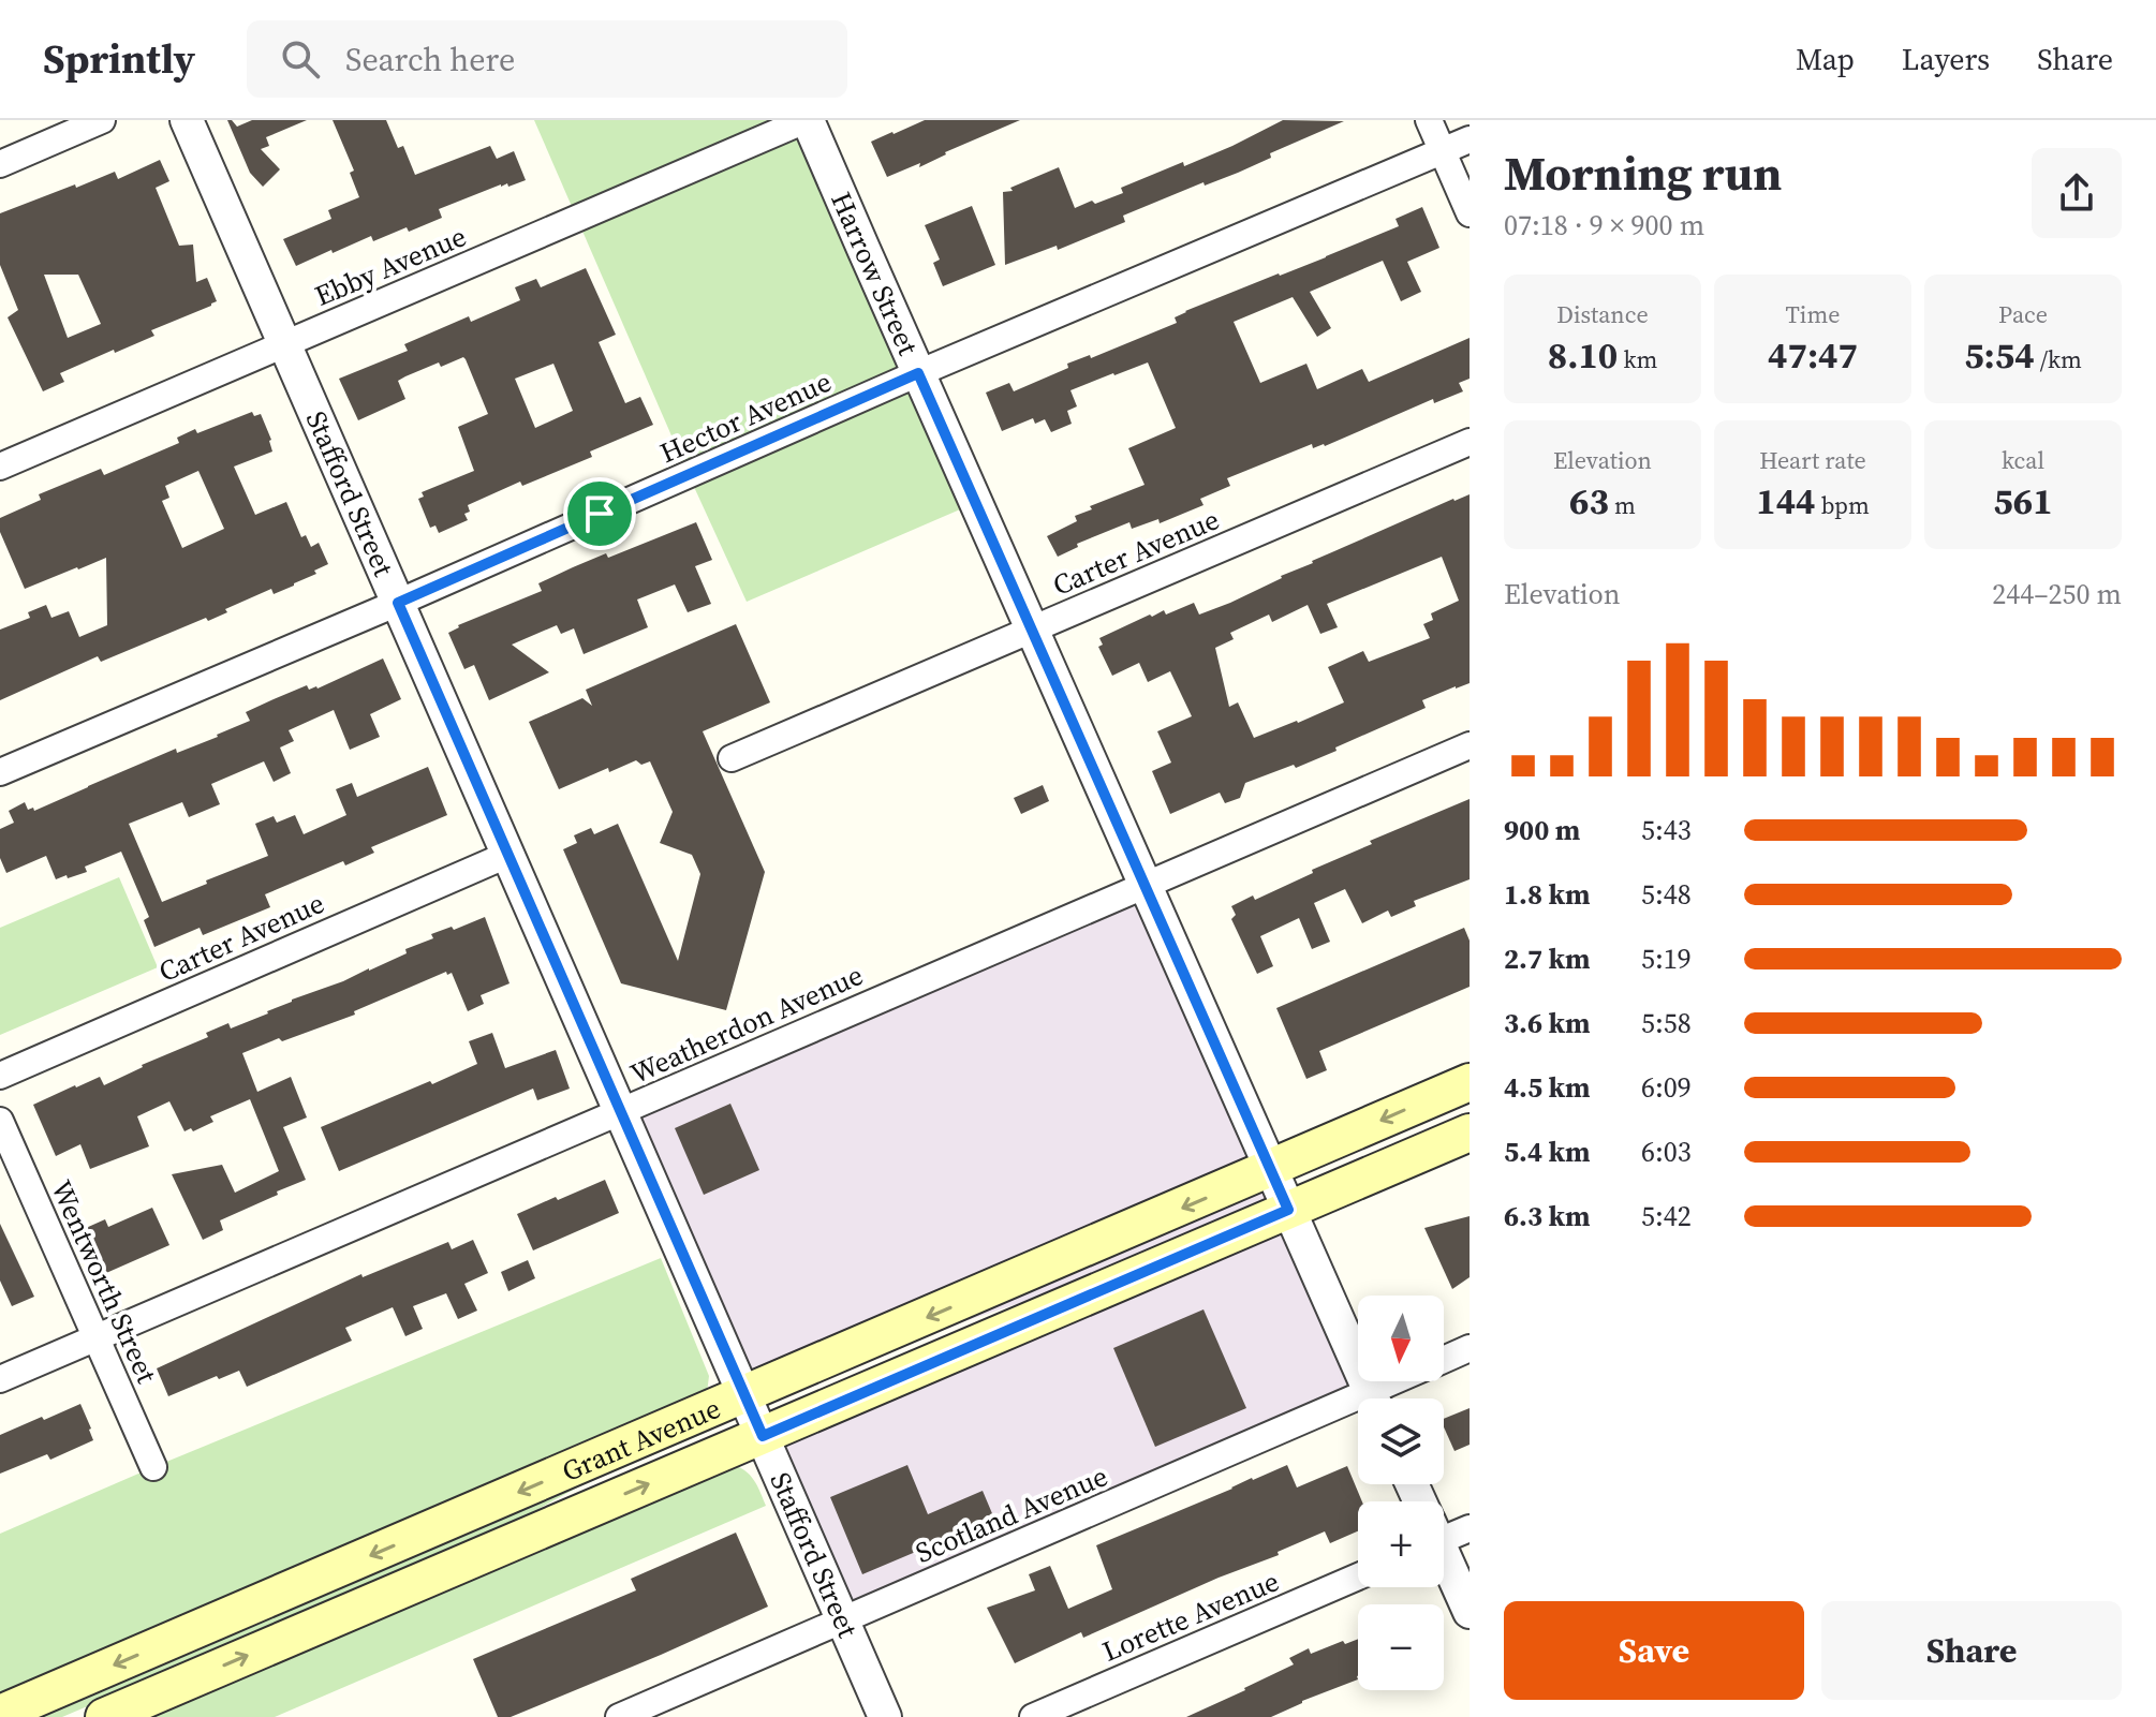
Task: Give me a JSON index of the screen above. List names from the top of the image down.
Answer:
{
  "streets": {
    "main road": ["Grant Avenue"],
    "street": [
      "Ebby Avenue",
      "Harrow Street",
      "Hector Avenue",
      "Stafford Street",
      "Carter Avenue",
      "Weatherdon Avenue",
      "Wentworth Street",
      "Scotland Avenue",
      "Lorette Avenue"
    ]
  },
  "crossings": [
    ["Ebby Avenue", "Harrow Street"],
    ["Ebby Avenue", "Stafford Street"],
    ["Harrow Street", "Hector Avenue"],
    ["Harrow Street", "Carter Avenue"],
    ["Harrow Street", "Weatherdon Avenue"],
    ["Harrow Street", "Grant Avenue"],
    ["Hector Avenue", "Stafford Street"],
    ["Stafford Street", "Carter Avenue"],
    ["Stafford Street", "Weatherdon Avenue"],
    ["Stafford Street", "Grant Avenue"],
    ["Stafford Street", "Scotland Avenue"],
    ["Weatherdon Avenue", "Wentworth Street"]
  ],
  "north": "bottom",
  "page": {
    "header": "Sprintly",
    "search": "Search here",
    "nav": ["Map", "Layers", "Share"],
    "heading": ["Morning run", "07:18 · 9 × 900 m"],
    "stats": [
      ["Distance", "8.10 km"],
      ["Time", "47:47"],
      ["Pace", "5:54 /km"],
      ["Elevation", "63 m"],
      ["Heart rate", "144 bpm"],
      ["kcal", "561"]
    ],
    "chart": ["Elevation", "244–250 m"],
    "list": [
      {
        "name": "900 m",
        "note": "5:43"
      },
      {
        "name": "1.8 km",
        "note": "5:48"
      },
      {
        "name": "2.7 km",
        "note": "5:19"
      },
      {
        "name": "3.6 km",
        "note": "5:58"
      },
      {
        "name": "4.5 km",
        "note": "6:09"
      },
      {
        "name": "5.4 km",
        "note": "6:03"
      },
      {
        "name": "6.3 km",
        "note": "5:42"
      }
    ],
    "map_buttons": ["+", "−"],
    "buttons": ["Save", "Share"]
  }
}
